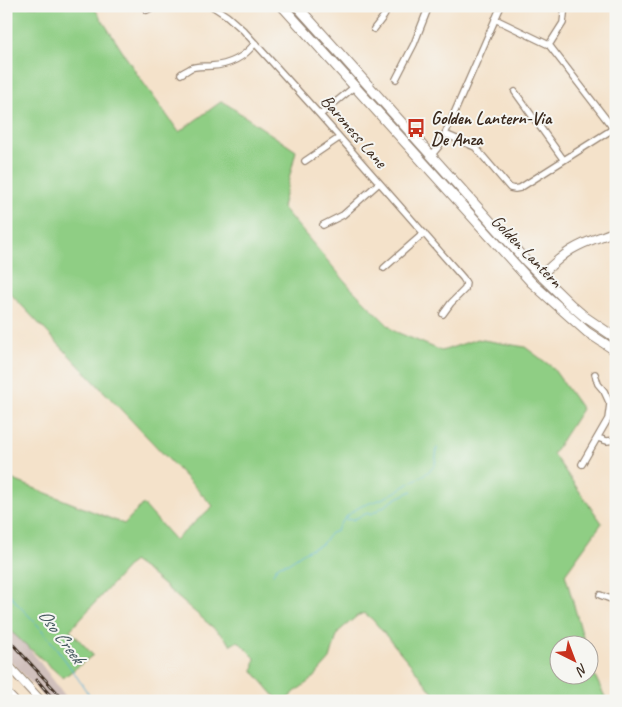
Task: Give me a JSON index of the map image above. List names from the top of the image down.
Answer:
{
  "streets": {
    "main road": ["Golden Lantern"],
    "street": ["Baroness Lane"]
  },
  "water": ["Oso Creek"],
  "places": {
    "bus stop": ["Golden Lantern-Via De Anza"]
  },
  "north": "bottom right"
}
